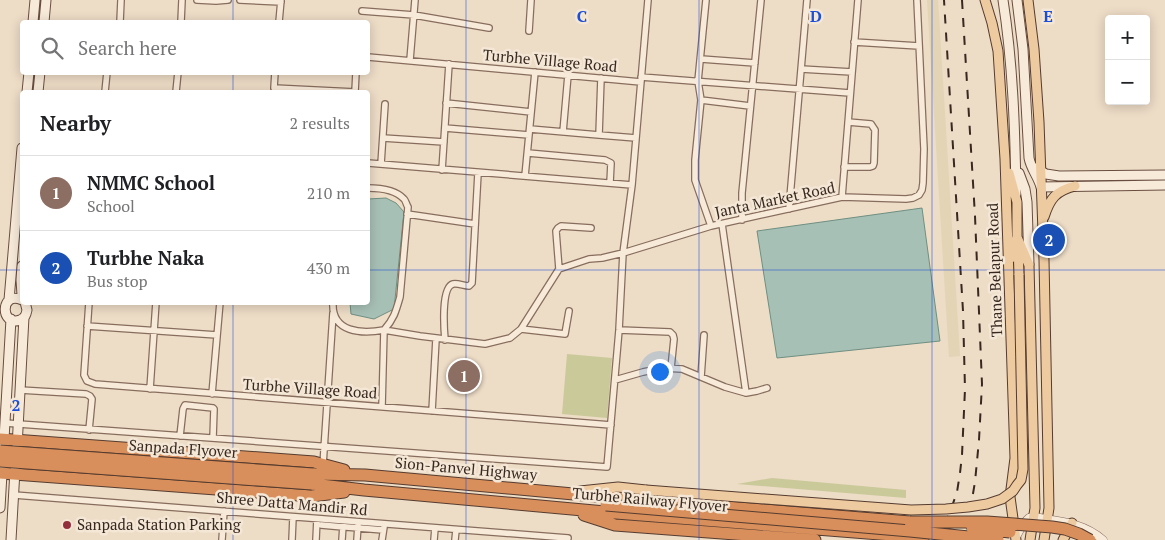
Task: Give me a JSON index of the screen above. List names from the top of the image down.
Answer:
{
  "streets": {
    "highway": ["Sanpada Flyover", "Sion-Panvel Highway", "Turbhe Railway Flyover"],
    "main road": ["Thane Belapur Road"],
    "street": ["Turbhe Village Road", "Janta Market Road", "Shree Datta Mandir Rd"]
  },
  "crossings": [
    ["Sanpada Flyover", "Sion-Panvel Highway"],
    ["Sion-Panvel Highway", "Turbhe Railway Flyover"]
  ],
  "places": ["Sanpada Station Parking"],
  "page": {
    "map_buttons": ["+", "−"],
    "search": "Search here",
    "heading": ["Nearby", "2 results"],
    "list": [
      {
        "mark": "1",
        "name": "NMMC School",
        "note": "School",
        "value": "210 m"
      },
      {
        "mark": "2",
        "name": "Turbhe Naka",
        "note": "Bus stop",
        "value": "430 m"
      }
    ],
    "pins": ["2", "1"]
  },
  "grid": {
    "columns": ["C", "D", "E"],
    "rows": ["2"]
  }
}
